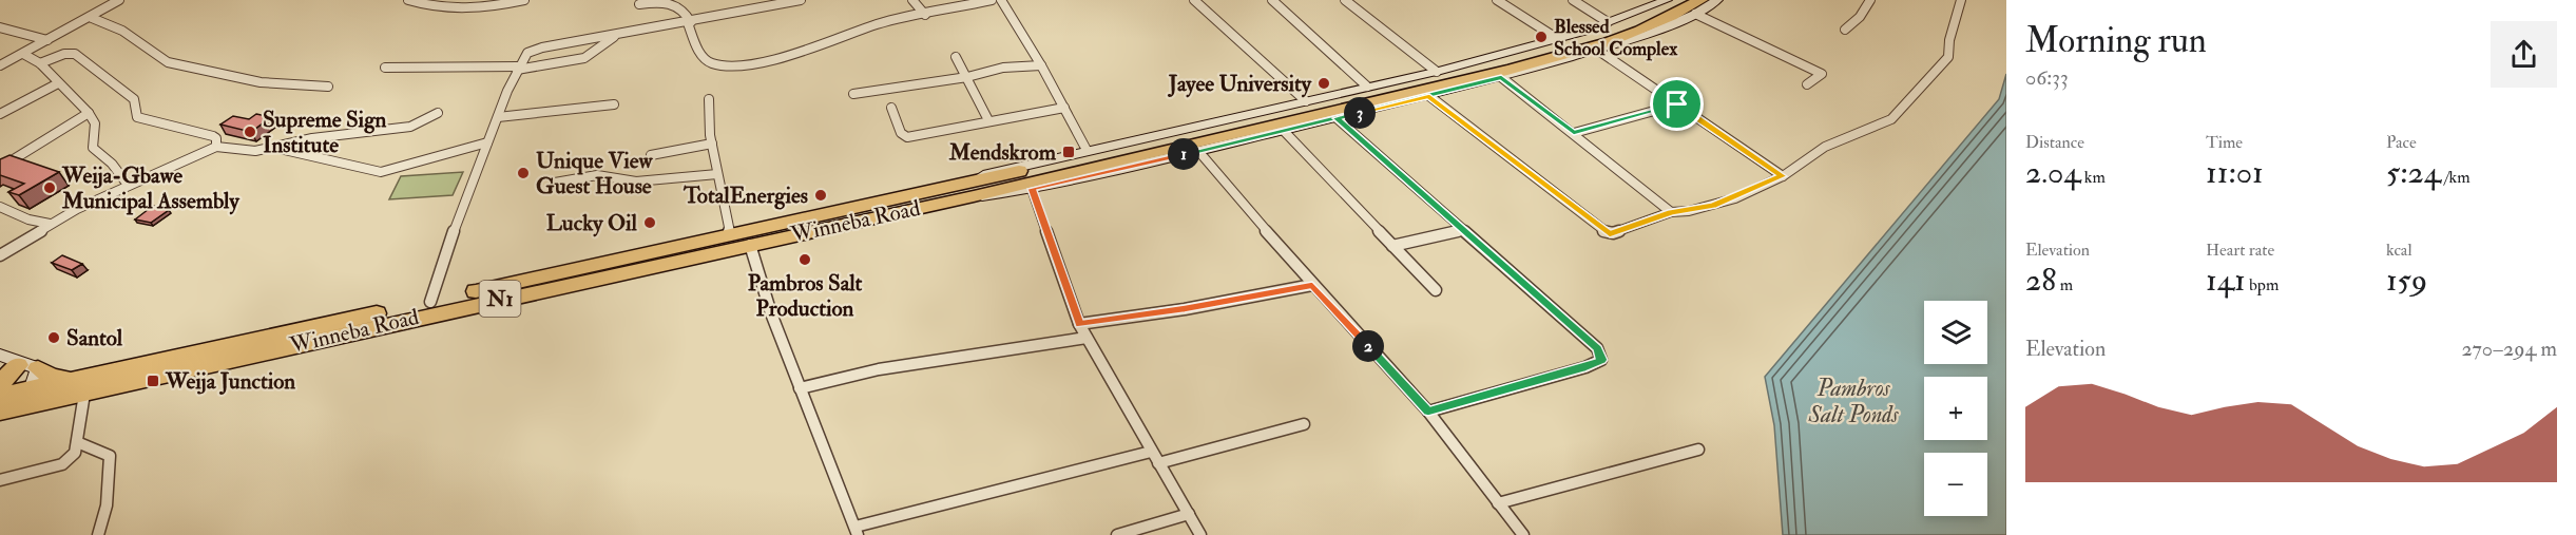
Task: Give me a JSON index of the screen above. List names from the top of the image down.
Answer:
{
  "streets": {
    "highway": ["Winneba Road", "N1"]
  },
  "water": ["Pambros Salt Ponds"],
  "places": {
    "other": [
      "Blessed School Complex",
      "Jayee University",
      "Supreme Sign Institute",
      "Unique View Guest House",
      "Weija-Gbawe Municipal Assembly",
      "TotalEnergies",
      "Lucky Oil",
      "Pambros Salt Production",
      "Santol"
    ],
    "transit": ["Mendskrom", "Weija Junction"]
  },
  "page": {
    "heading": ["Morning run", "06:33"],
    "pins": ["3", "1", "2"],
    "stats": [
      ["Distance", "2.04 km"],
      ["Time", "11:01"],
      ["Pace", "5:24 /km"],
      ["Elevation", "28 m"],
      ["Heart rate", "141 bpm"],
      ["kcal", "159"]
    ],
    "map_buttons": ["+", "−"],
    "chart": ["Elevation", "270–294 m"]
  }
}
